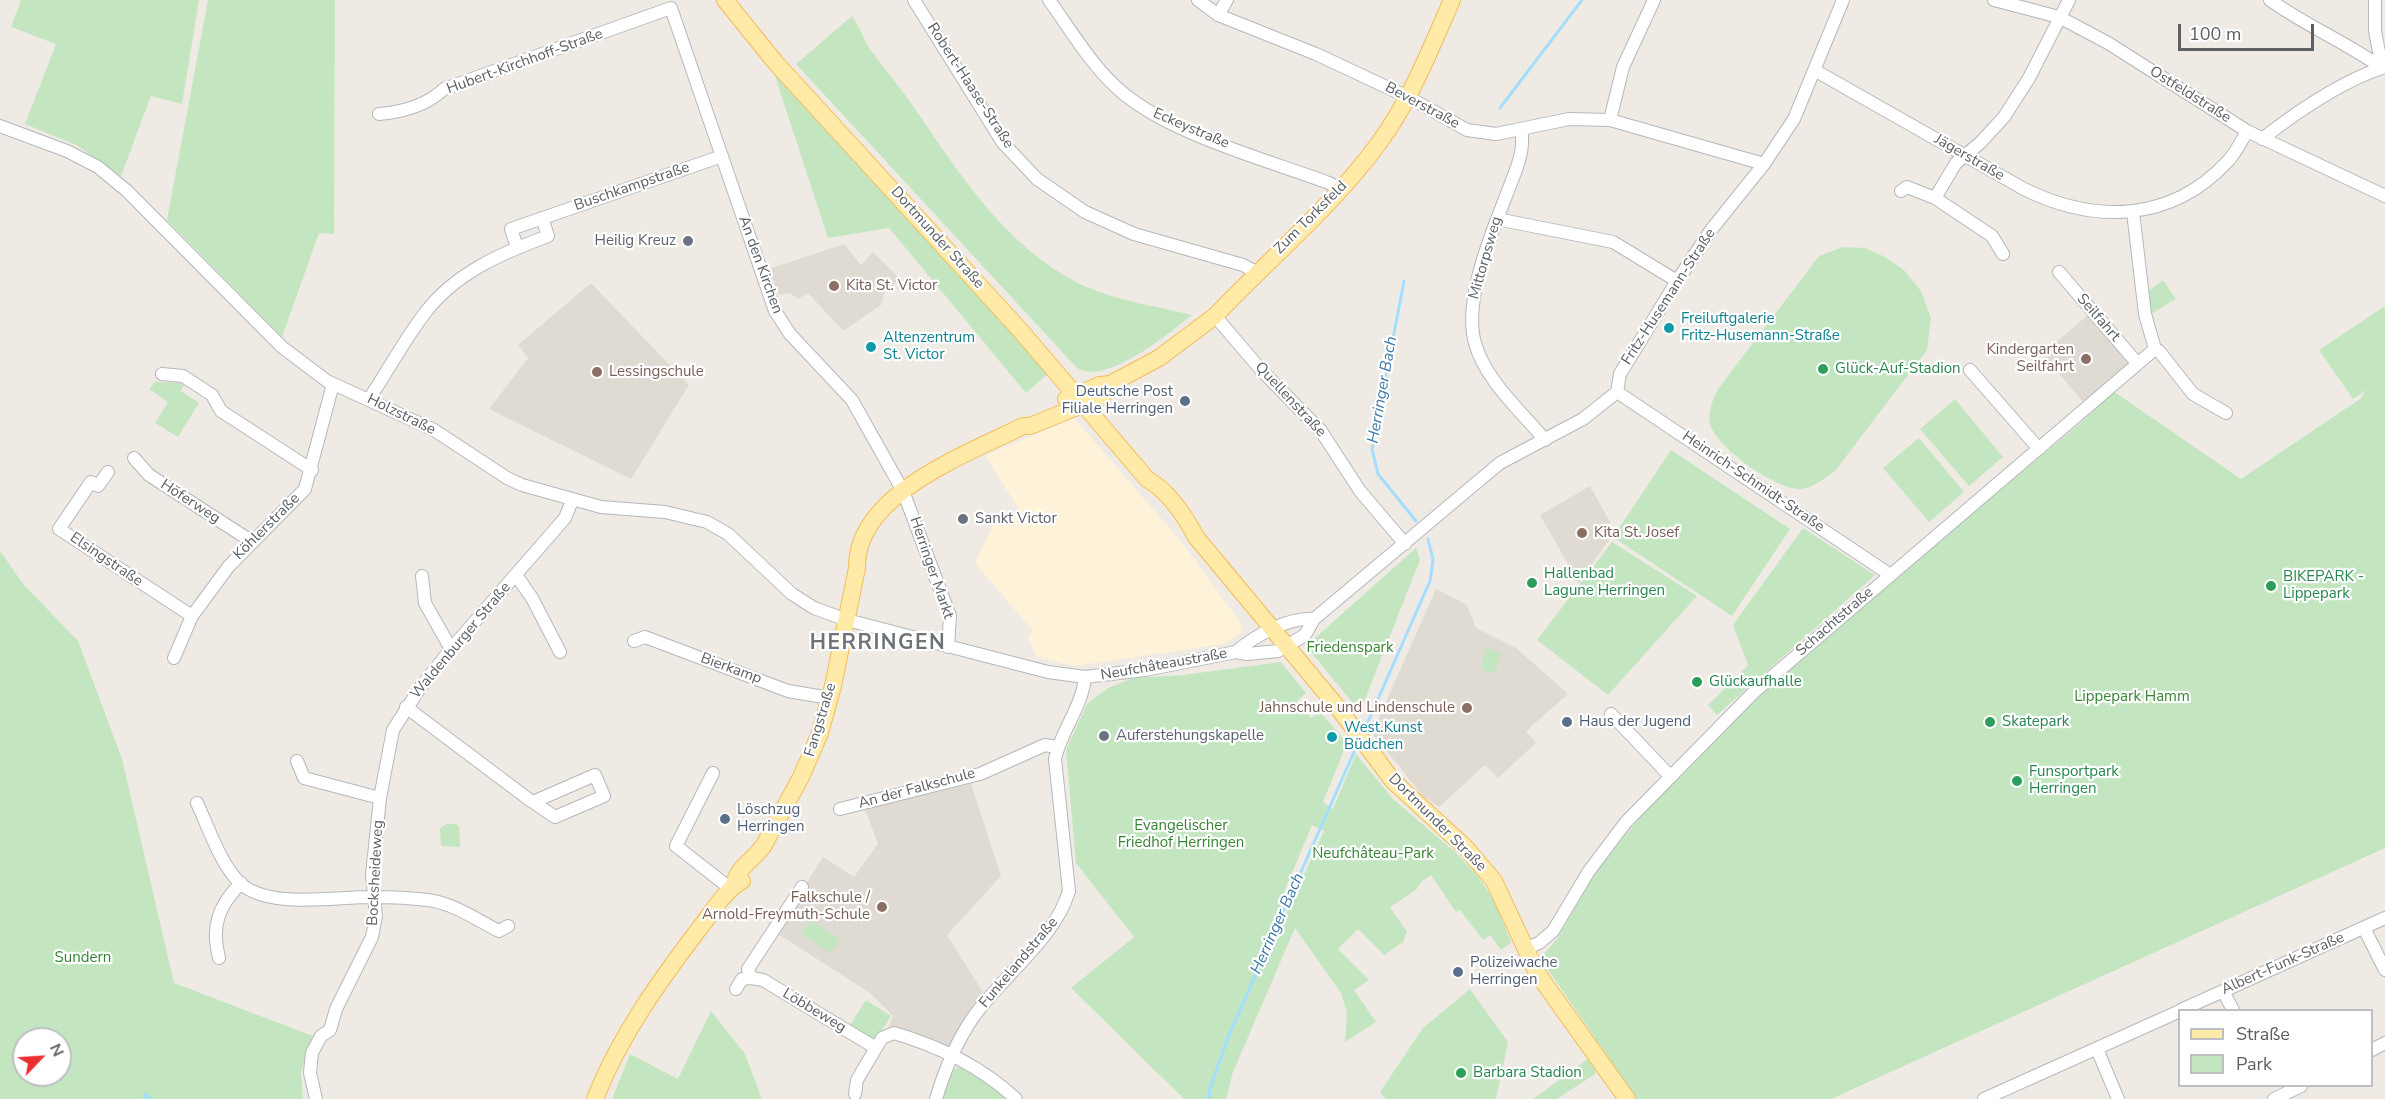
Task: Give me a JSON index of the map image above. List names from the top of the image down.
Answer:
{
  "streets": {
    "main road": ["Zum Torksfeld", "Dortmunder Straße", "Fangstraße"],
    "street": [
      "Hubert-Kirchhoff-Straße",
      "Robert-Haase-Straße",
      "Ostfeldstraße",
      "Beverstraße",
      "Eckeystraße",
      "Jägerstraße",
      "Buschkampstraße",
      "Mittorpsweg",
      "An den Kirchen",
      "Fritz-Husemann-Straße",
      "Seilfahrt",
      "Quellenstraße",
      "Holzstraße",
      "Heinrich-Schmidt-Straße",
      "Höferweg",
      "Köhlerstraße",
      "Elsingstraße",
      "Herringer Markt",
      "Schachtstraße",
      "Waldenburger Straße",
      "Neufchâteaustraße",
      "Bierkamp",
      "An der Falkschule",
      "Bocksheideweg",
      "Funkelandstraße",
      "Albert-Funk-Straße",
      "Löbbeweg"
    ]
  },
  "crossings": [
    ["Hubert-Kirchhoff-Straße", "An den Kirchen"],
    ["Robert-Haase-Straße", "Zum Torksfeld"],
    ["Ostfeldstraße", "Jägerstraße"],
    ["Beverstraße", "Zum Torksfeld"],
    ["Beverstraße", "Mittorpsweg"],
    ["Beverstraße", "Fritz-Husemann-Straße"],
    ["Eckeystraße", "Zum Torksfeld"],
    ["Jägerstraße", "Fritz-Husemann-Straße"],
    ["Buschkampstraße", "An den Kirchen"],
    ["Zum Torksfeld", "Dortmunder Straße"],
    ["Zum Torksfeld", "Quellenstraße"],
    ["Dortmunder Straße", "Schachtstraße"],
    ["Dortmunder Straße", "Neufchâteaustraße"],
    ["An den Kirchen", "Herringer Markt"],
    ["An den Kirchen", "Fangstraße"],
    ["Fritz-Husemann-Straße", "Heinrich-Schmidt-Straße"],
    ["Seilfahrt", "Schachtstraße"],
    ["Holzstraße", "Köhlerstraße"],
    ["Holzstraße", "Waldenburger Straße"],
    ["Holzstraße", "Neufchâteaustraße"],
    ["Holzstraße", "Fangstraße"],
    ["Heinrich-Schmidt-Straße", "Schachtstraße"],
    ["Höferweg", "Köhlerstraße"],
    ["Köhlerstraße", "Elsingstraße"],
    ["Herringer Markt", "Neufchâteaustraße"],
    ["Herringer Markt", "Fangstraße"],
    ["Waldenburger Straße", "Bocksheideweg"],
    ["Neufchâteaustraße", "Fangstraße"],
    ["Bierkamp", "Fangstraße"],
    ["An der Falkschule", "Funkelandstraße"]
  ],
  "districts": ["HERRINGEN"],
  "water": ["Herringer Bach"],
  "parks": [
    "Friedenspark",
    "Lippepark Hamm",
    "Evangelischer Friedhof Herringen",
    "Neufchâteau-Park",
    "Sundern"
  ],
  "places": [
    "Heilig Kreuz",
    "Kita St. Victor",
    "Freiluftgalerie Fritz-Husemann-Straße",
    "Altenzentrum St. Victor",
    "Kindergarten Seilfahrt",
    "Glück-Auf-Stadion",
    "Lessingschule",
    "Deutsche Post Filiale Herringen",
    "Sankt Victor",
    "Kita St. Josef",
    "Hallenbad Lagune Herringen",
    "BIKEPARK - Lippepark",
    "Glückaufhalle",
    "Jahnschule und Lindenschule",
    "Haus der Jugend",
    "Skatepark",
    "Auferstehungskapelle",
    "West.Kunst Büdchen",
    "Funsportpark Herringen",
    "Löschzug Herringen",
    "Falkschule / Arnold-Freymuth-Schule",
    "Polizeiwache Herringen",
    "Barbara Stadion"
  ],
  "legend": ["Straße", "Park"],
  "scale_bar": "100 m",
  "north": "top right"
}
